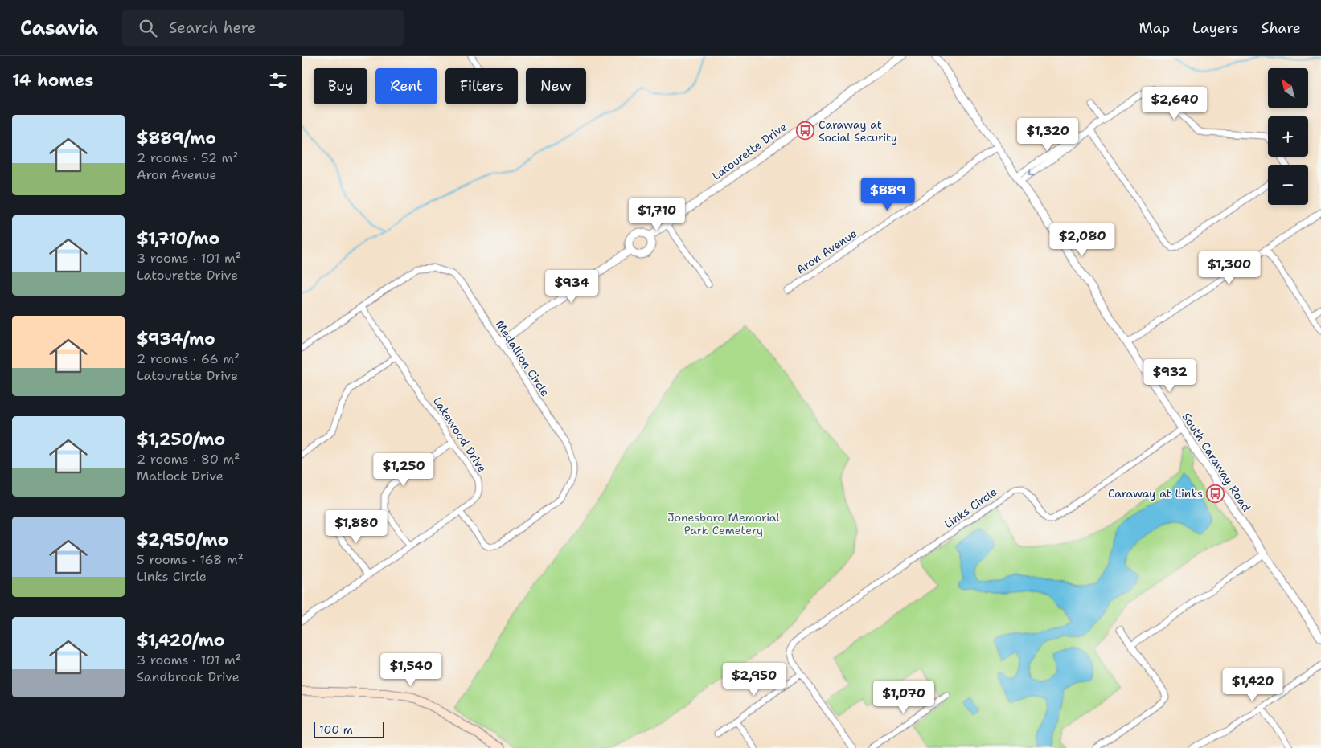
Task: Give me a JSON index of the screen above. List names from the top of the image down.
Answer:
{
  "streets": {
    "street": [
      "Latourette Drive",
      "Aron Avenue",
      "Medallion Circle",
      "Lakewood Drive",
      "South Caraway Road",
      "Links Circle"
    ]
  },
  "crossings": [
    ["Aron Avenue", "South Caraway Road"],
    ["Medallion Circle", "Lakewood Drive"],
    ["South Caraway Road", "Links Circle"]
  ],
  "parks": ["Jonesboro Memorial Park Cemetery"],
  "places": {
    "bus stop": ["Caraway at Social Security", "Caraway at Links"]
  },
  "scale_bar": "100 m",
  "north": "top left",
  "page": {
    "header": "Casavia",
    "search": "Search here",
    "nav": ["Map", "Layers", "Share"],
    "heading": "14 homes",
    "map_buttons": ["+", "−"],
    "chip": [
      "Buy",
      "Rent",
      "Filters",
      "New"
    ],
    "price": [
      "$2,640",
      "$1,320",
      "$889",
      "$1,710",
      "$2,080",
      "$1,300",
      "$934",
      "$932",
      "$1,250",
      "$1,880",
      "$1,540",
      "$2,950",
      "$1,420",
      "$1,070"
    ],
    "list": [
      {
        "name": "$889/mo",
        "note": "2 rooms · 52 m² · Aron Avenue"
      },
      {
        "name": "$1,710/mo",
        "note": "3 rooms · 101 m² · Latourette Drive"
      },
      {
        "name": "$934/mo",
        "note": "2 rooms · 66 m² · Latourette Drive"
      },
      {
        "name": "$1,250/mo",
        "note": "2 rooms · 80 m² · Matlock Drive"
      },
      {
        "name": "$2,950/mo",
        "note": "5 rooms · 168 m² · Links Circle"
      },
      {
        "name": "$1,420/mo",
        "note": "3 rooms · 101 m² · Sandbrook Drive"
      }
    ],
    "scale": "100 m"
  }
}
